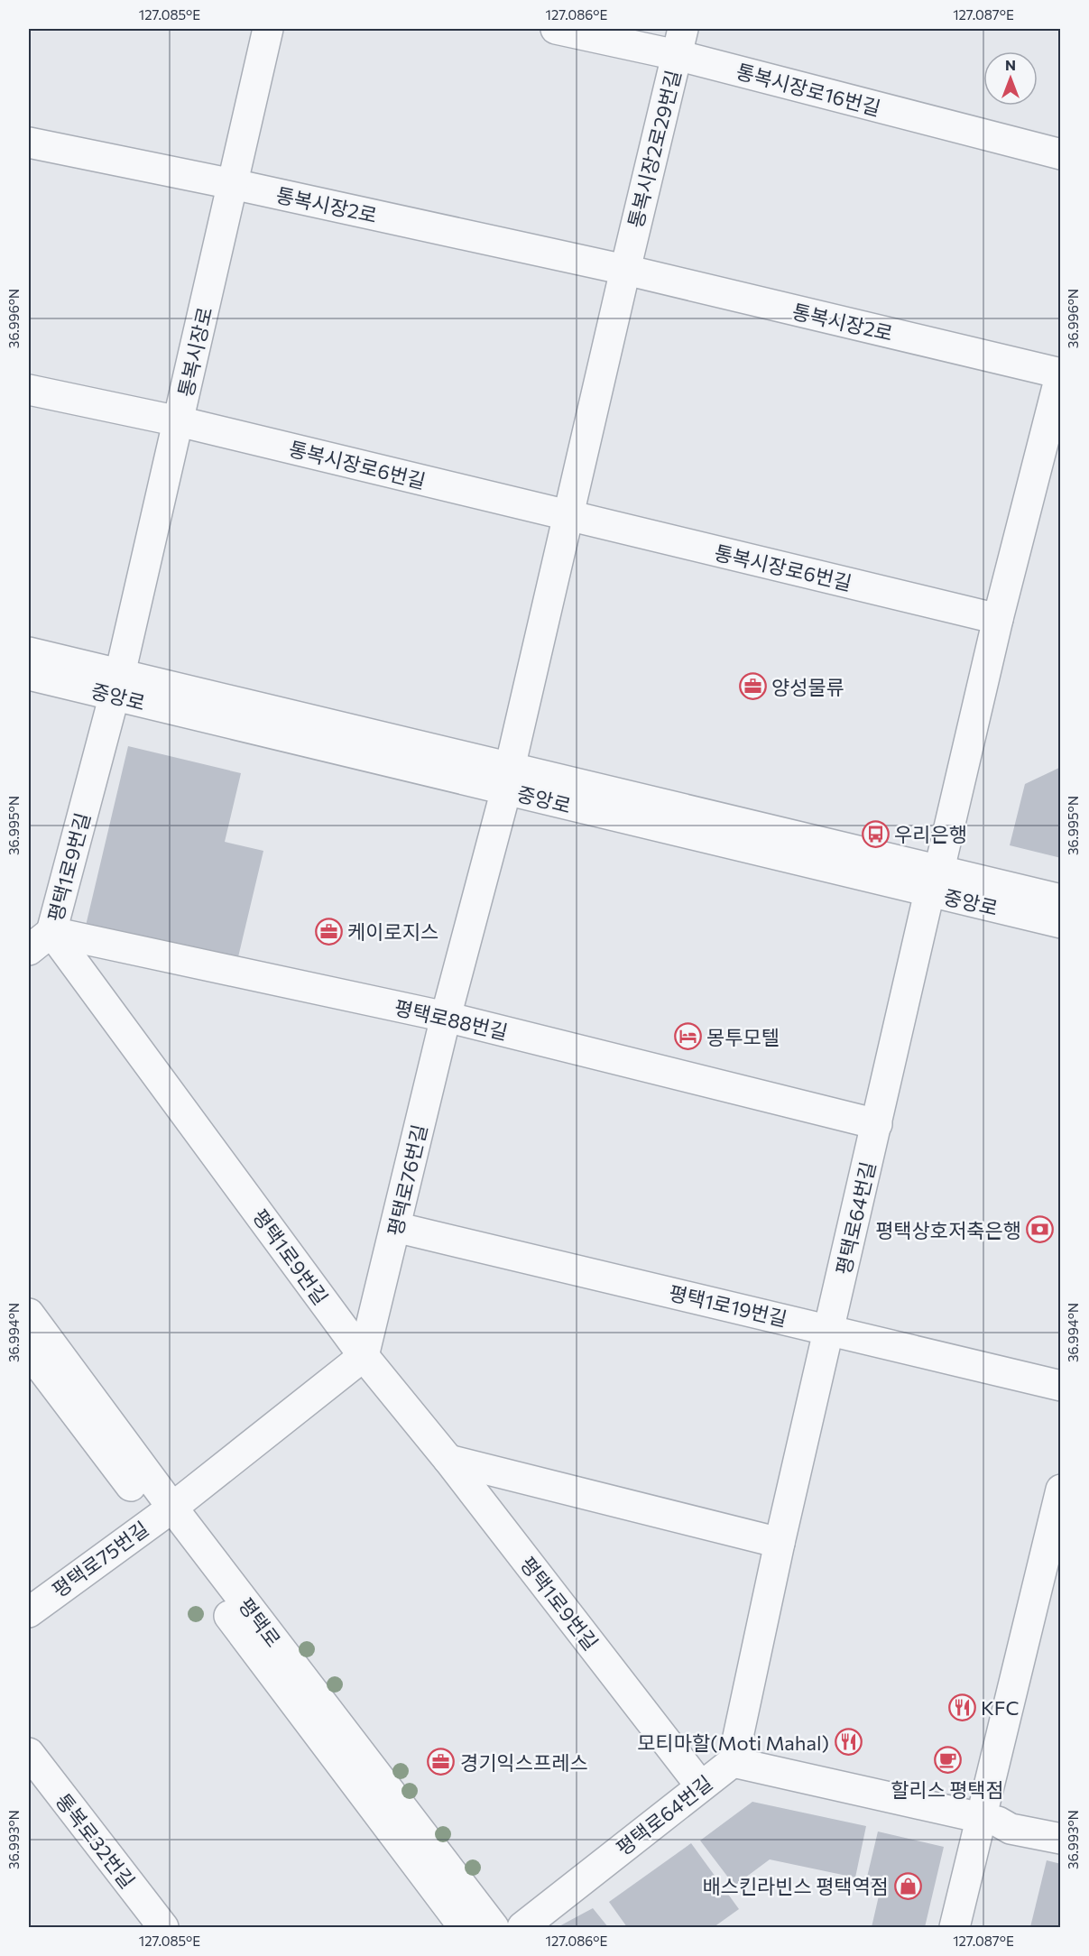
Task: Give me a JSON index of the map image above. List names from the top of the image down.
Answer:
{
  "streets": {
    "street": [
      "통복시장로16번길",
      "통복시장2로29번길",
      "통복시장2로",
      "통복시장로",
      "통복시장로6번길",
      "중앙로",
      "평택1로9번길",
      "평택로88번길",
      "평택로76번길",
      "평택로64번길",
      "평택1로19번길",
      "평택로75번길",
      "평택로",
      "통복로32번길"
    ]
  },
  "crossings": [
    ["통복시장로16번길", "통복시장2로29번길"],
    ["통복시장2로29번길", "통복시장2로"],
    ["통복시장2로", "통복시장로"],
    ["통복시장로", "통복시장로6번길"],
    ["통복시장로", "중앙로"],
    ["통복시장로", "평택1로9번길"],
    ["중앙로", "평택1로9번길"],
    ["중앙로", "평택로76번길"],
    ["중앙로", "평택로64번길"],
    ["평택1로9번길", "평택로88번길"],
    ["평택1로9번길", "평택로76번길"],
    ["평택1로9번길", "평택로64번길"],
    ["평택로88번길", "평택로76번길"],
    ["평택로88번길", "평택로64번길"],
    ["평택로76번길", "평택1로19번길"],
    ["평택로64번길", "평택1로19번길"],
    ["평택로75번길", "평택로"]
  ],
  "places": {
    "office": ["양성물류", "케이로지스", "경기익스프레스"],
    "bus stop": ["우리은행"],
    "hotel": ["몽투모텔"],
    "bank": ["평택상호저축은행"],
    "restaurant": ["KFC", "모티마할(Moti Mahal)"],
    "cafe": ["할리스 평택점"],
    "shop": ["배스킨라빈스 평택역점"]
  },
  "north": "top",
  "coordinates": [
    "127.085°E",
    "127.086°E",
    "127.087°E",
    "36.996°N",
    "36.995°N",
    "36.994°N",
    "36.993°N"
  ]
}
